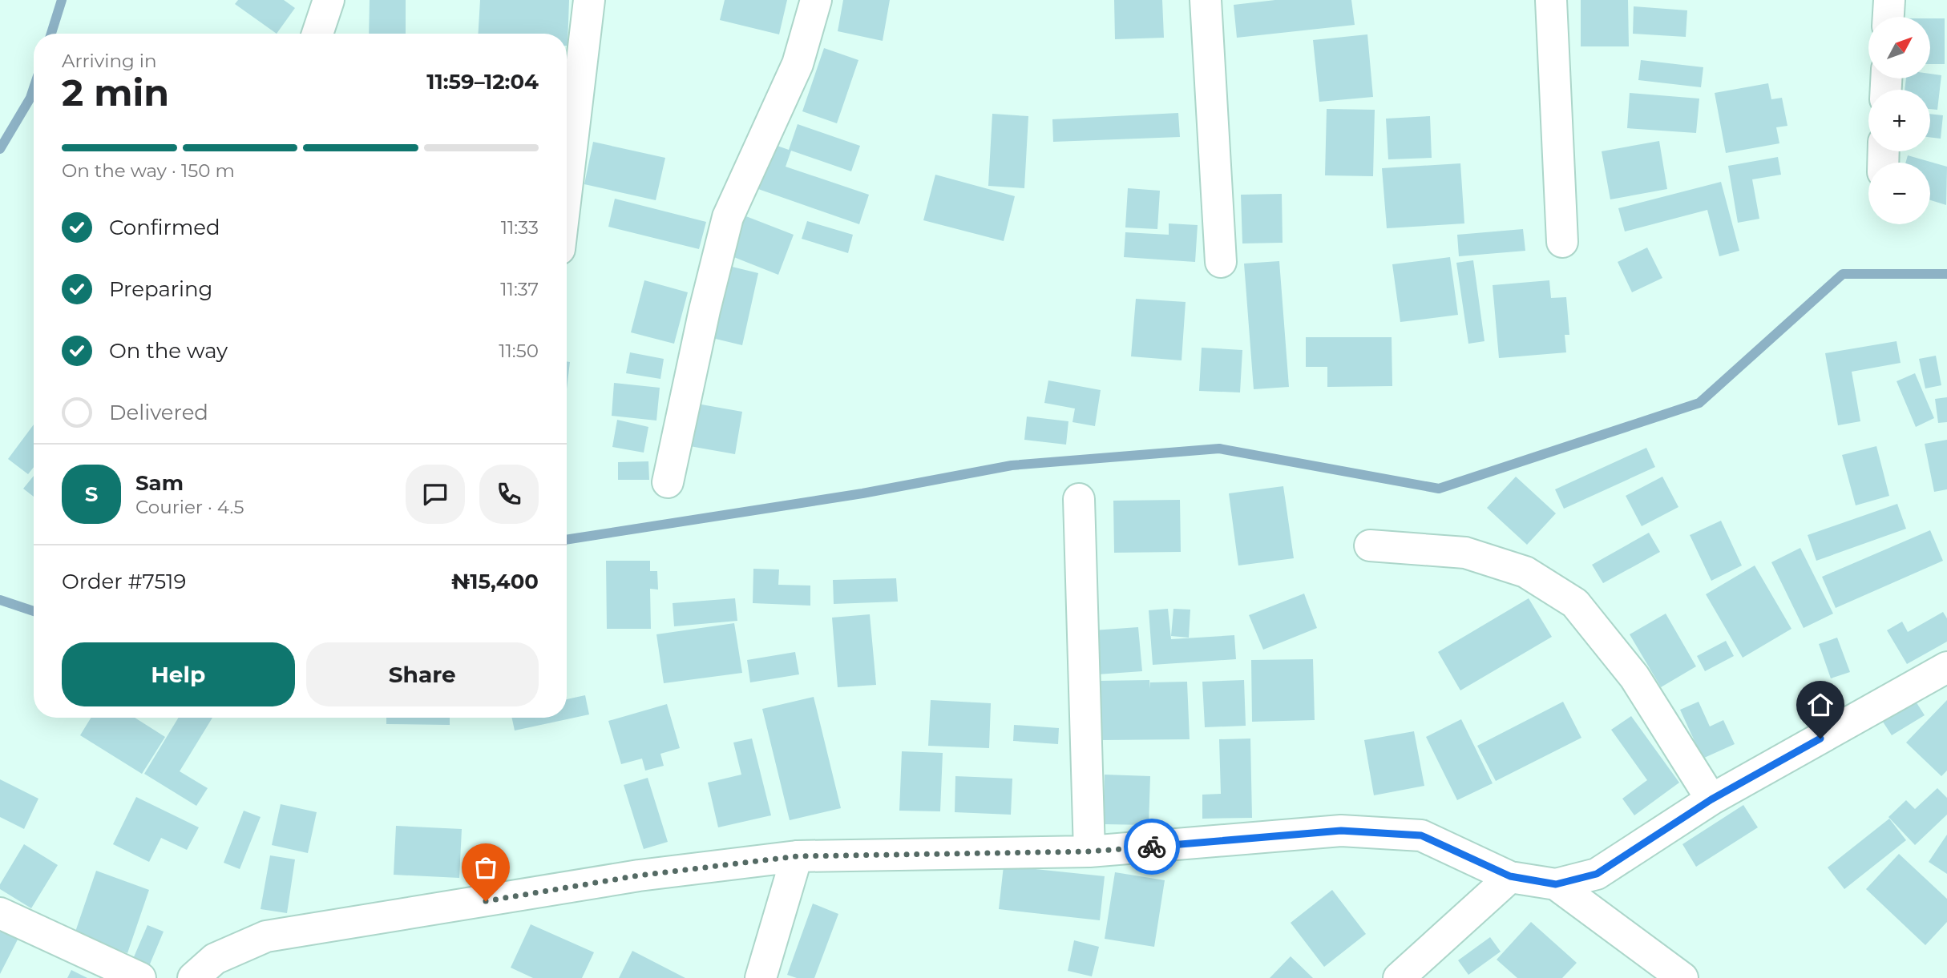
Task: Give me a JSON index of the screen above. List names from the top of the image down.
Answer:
{
  "north": "top right",
  "page": {
    "map_buttons": ["+", "−"],
    "heading": ["2 min", "Arriving in", "11:59–12:04"],
    "panel": [
      "Sam",
      "Courier · 4.5",
      "Order #7519",
      "₦15,400"
    ],
    "bar": "On the way · 150 m",
    "list": [
      ["Confirmed", "11:33"],
      ["Preparing", "11:37"],
      ["On the way", "11:50"],
      "Delivered"
    ],
    "round": "S",
    "buttons": ["Help", "Share"]
  }
}
